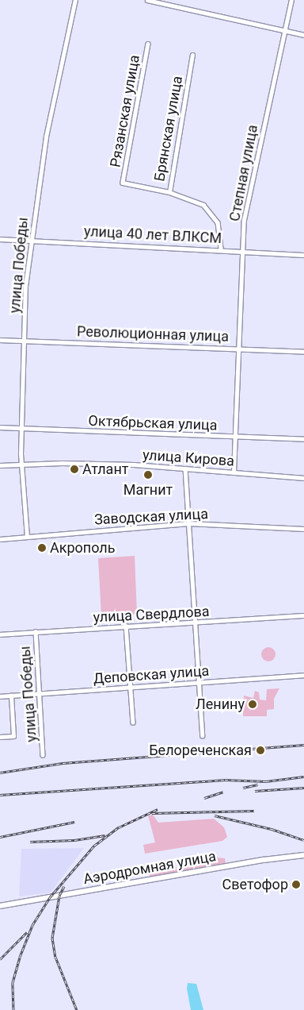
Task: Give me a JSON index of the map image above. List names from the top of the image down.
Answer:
{
  "streets": {
    "main road": ["Аэродромная улица"],
    "street": [
      "Рязанская улица",
      "Брянская улица",
      "Степная улица",
      "улица 40 лет ВЛКСМ",
      "улица Победы",
      "Революционная улица",
      "Октябрьская улица",
      "улица Кирова",
      "Заводская улица",
      "улица Свердлова",
      "Деповская улица"
    ]
  },
  "crossings": [
    ["Рязанская улица", "Брянская улица"],
    ["Брянская улица", "улица 40 лет ВЛКСМ"],
    ["Степная улица", "улица 40 лет ВЛКСМ"],
    ["Степная улица", "Революционная улица"],
    ["Степная улица", "Октябрьская улица"],
    ["Степная улица", "улица Кирова"],
    ["улица 40 лет ВЛКСМ", "улица Победы"],
    ["улица Победы", "Революционная улица"],
    ["улица Победы", "Октябрьская улица"],
    ["улица Победы", "улица Кирова"],
    ["улица Победы", "Заводская улица"],
    ["улица Победы", "улица Свердлова"],
    ["улица Победы", "Деповская улица"]
  ],
  "places": [
    "Атлант",
    "Магнит",
    "Акрополь",
    "Ленину",
    "Белореченская",
    "Светофор"
  ]
}
